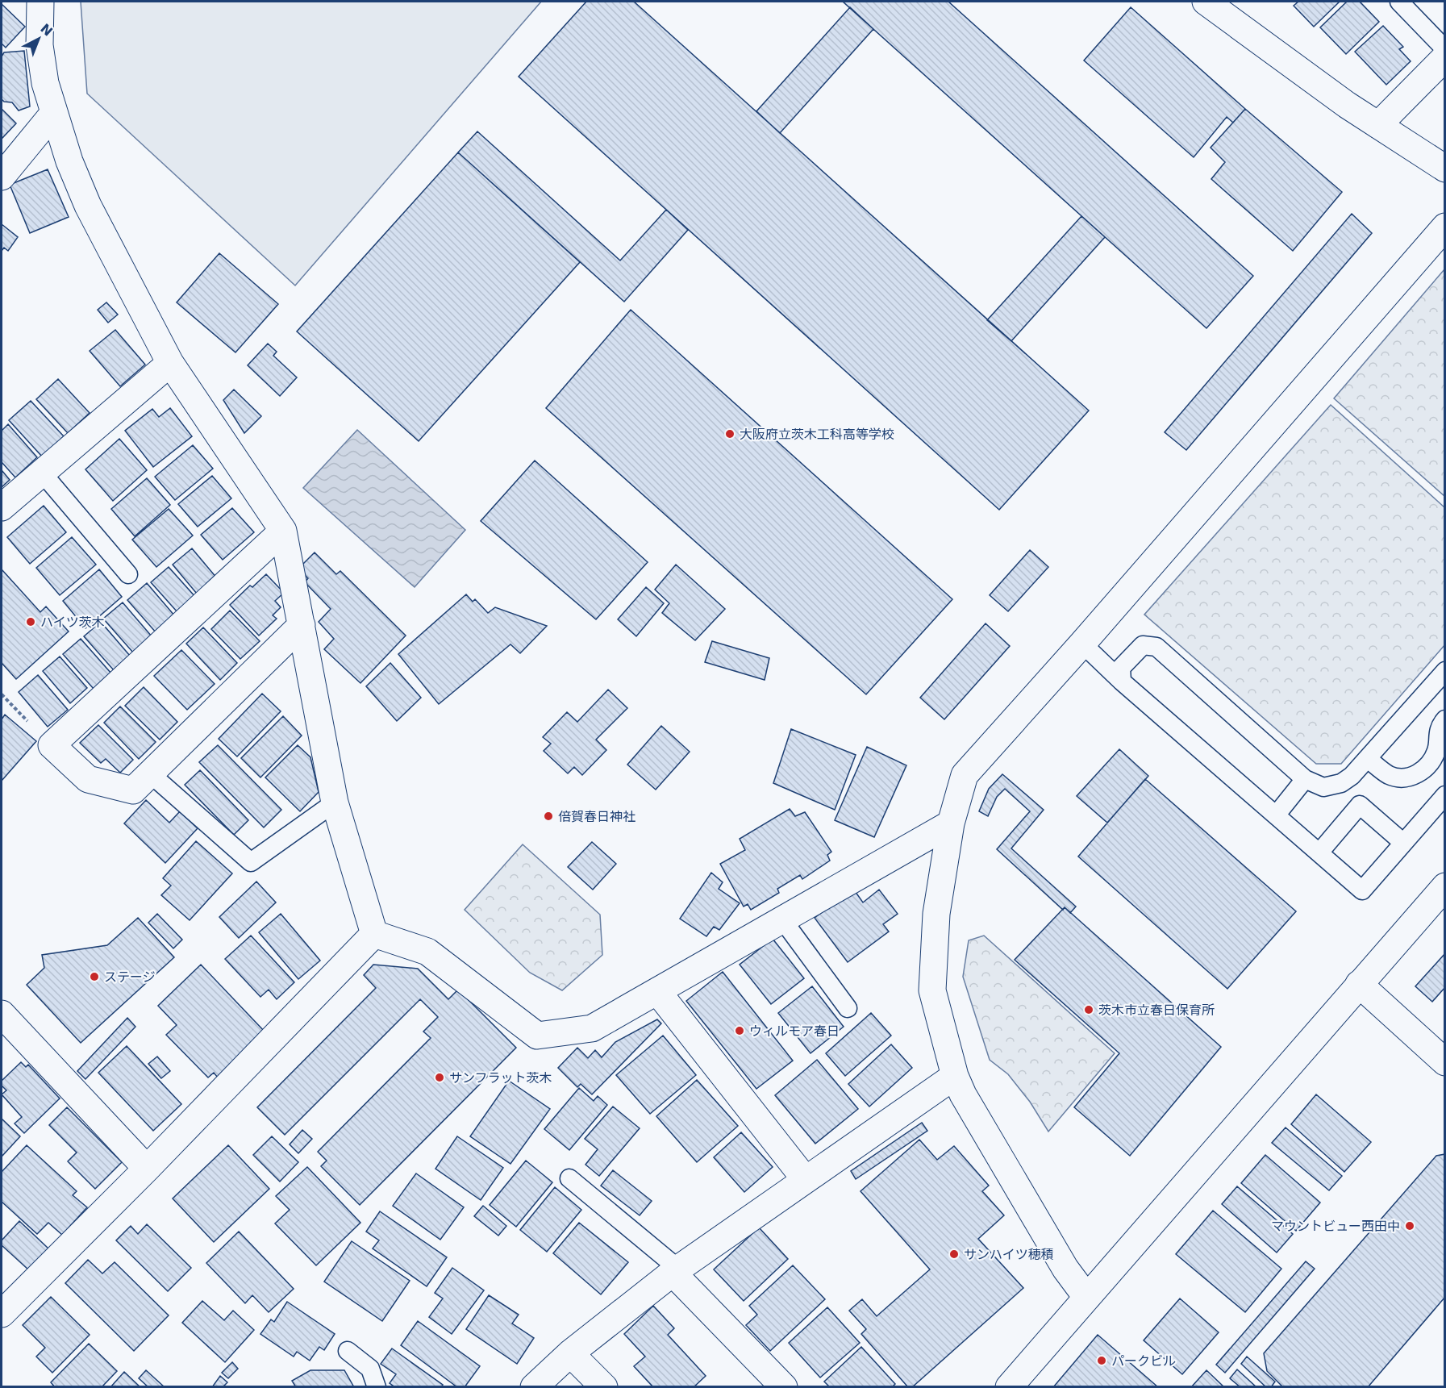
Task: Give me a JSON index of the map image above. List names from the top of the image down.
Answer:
{
  "places": [
    "大阪府立茨木工科高等学校",
    "ハイツ茨木",
    "倍賀春日神社",
    "ステージ",
    "茨木市立春日保育所",
    "ウィルモア春日",
    "サンフラット茨木",
    "マウントビュー西田中",
    "サンハイツ穂積",
    "パークビル"
  ],
  "north": "top right"
}
